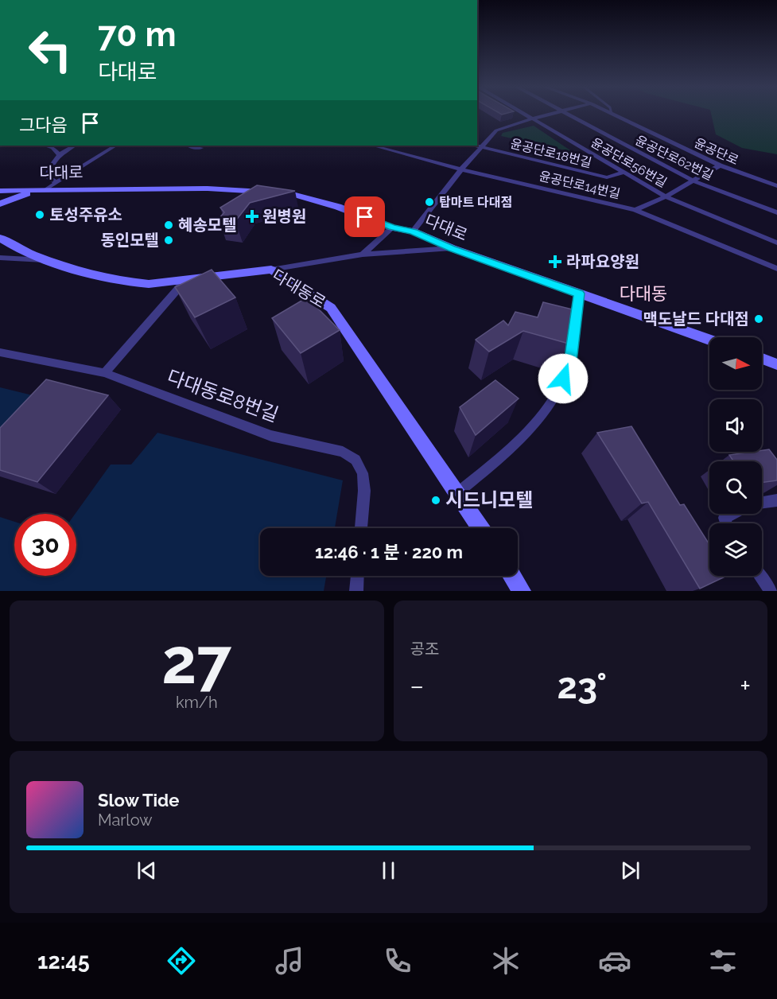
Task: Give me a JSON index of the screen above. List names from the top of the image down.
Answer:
{
  "streets": {
    "main road": ["다대로", "다대동로"],
    "street": [
      "윤공단로",
      "윤공단로18번길",
      "윤공단로62번길",
      "윤공단로56번길",
      "윤공단로14번길",
      "다대동로8번길"
    ]
  },
  "crossings": [
    ["윤공단로18번길", "윤공단로56번길"]
  ],
  "districts": ["다대동"],
  "places": {
    "other": [
      "탑마트 다대점",
      "토성주유소",
      "혜송모텔",
      "동인모텔",
      "맥도날드 다대점",
      "시드니모텔"
    ],
    "health": ["원병원", "라파요양원"]
  },
  "north": "right",
  "page": {
    "turn": ["70 m", "다대로"],
    "then": "그다음",
    "limit": "30",
    "trip": "12:46 · 1 분 · 220 m",
    "tile": [
      ["27", "km/h"],
      "공조"
    ],
    "heat": ["−", "23°", "+"],
    "song": ["Slow Tide", "Marlow"],
    "tabs": "12:45"
  }
}
